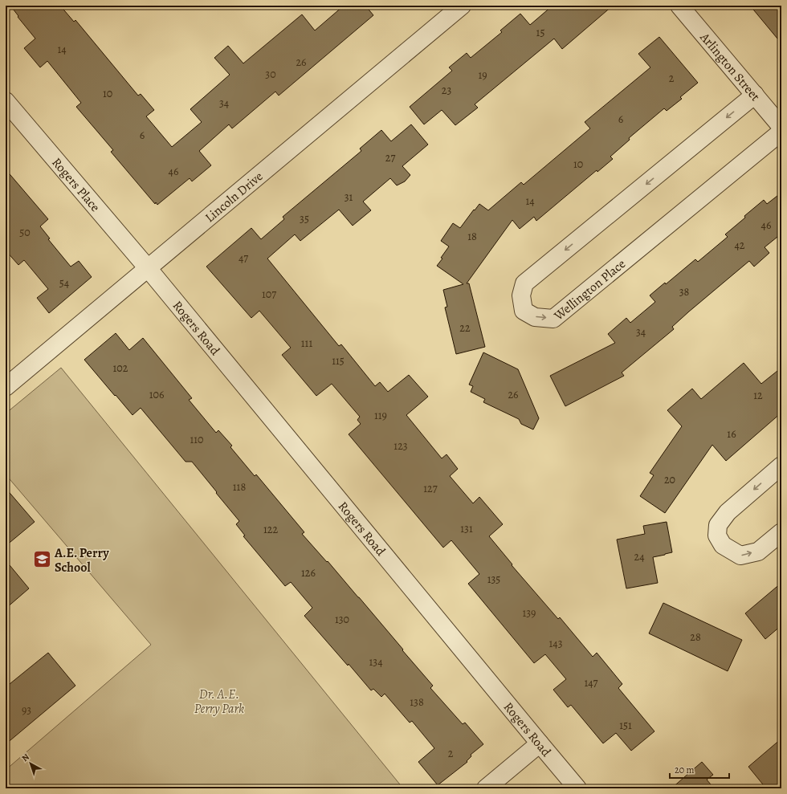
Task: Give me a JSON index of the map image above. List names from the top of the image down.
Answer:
{
  "streets": {
    "street": [
      "Arlington Street",
      "Rogers Place",
      "Lincoln Drive",
      "Wellington Place",
      "Rogers Road"
    ]
  },
  "crossings": [
    ["Arlington Street", "Wellington Place"],
    ["Rogers Place", "Lincoln Drive"],
    ["Rogers Place", "Rogers Road"],
    ["Lincoln Drive", "Rogers Road"]
  ],
  "parks": ["Dr. A.E. Perry Park"],
  "places": {
    "school or university": ["A.E. Perry School"]
  },
  "house_numbers": [
    "15",
    "14",
    "26",
    "30",
    "19",
    "2",
    "23",
    "10",
    "34",
    "6",
    "6",
    "27",
    "10",
    "46",
    "31",
    "14",
    "35",
    "46",
    "50",
    "18",
    "42",
    "47",
    "54",
    "38",
    "107",
    "22",
    "34",
    "111",
    "115",
    "102",
    "106",
    "26",
    "12",
    "119",
    "16",
    "110",
    "123",
    "20",
    "118",
    "127",
    "131",
    "122",
    "24",
    "126",
    "135",
    "139",
    "130",
    "28",
    "143",
    "134",
    "147",
    "138",
    "93",
    "151",
    "2"
  ],
  "scale_bar": "20 m",
  "north": "top left"
}
